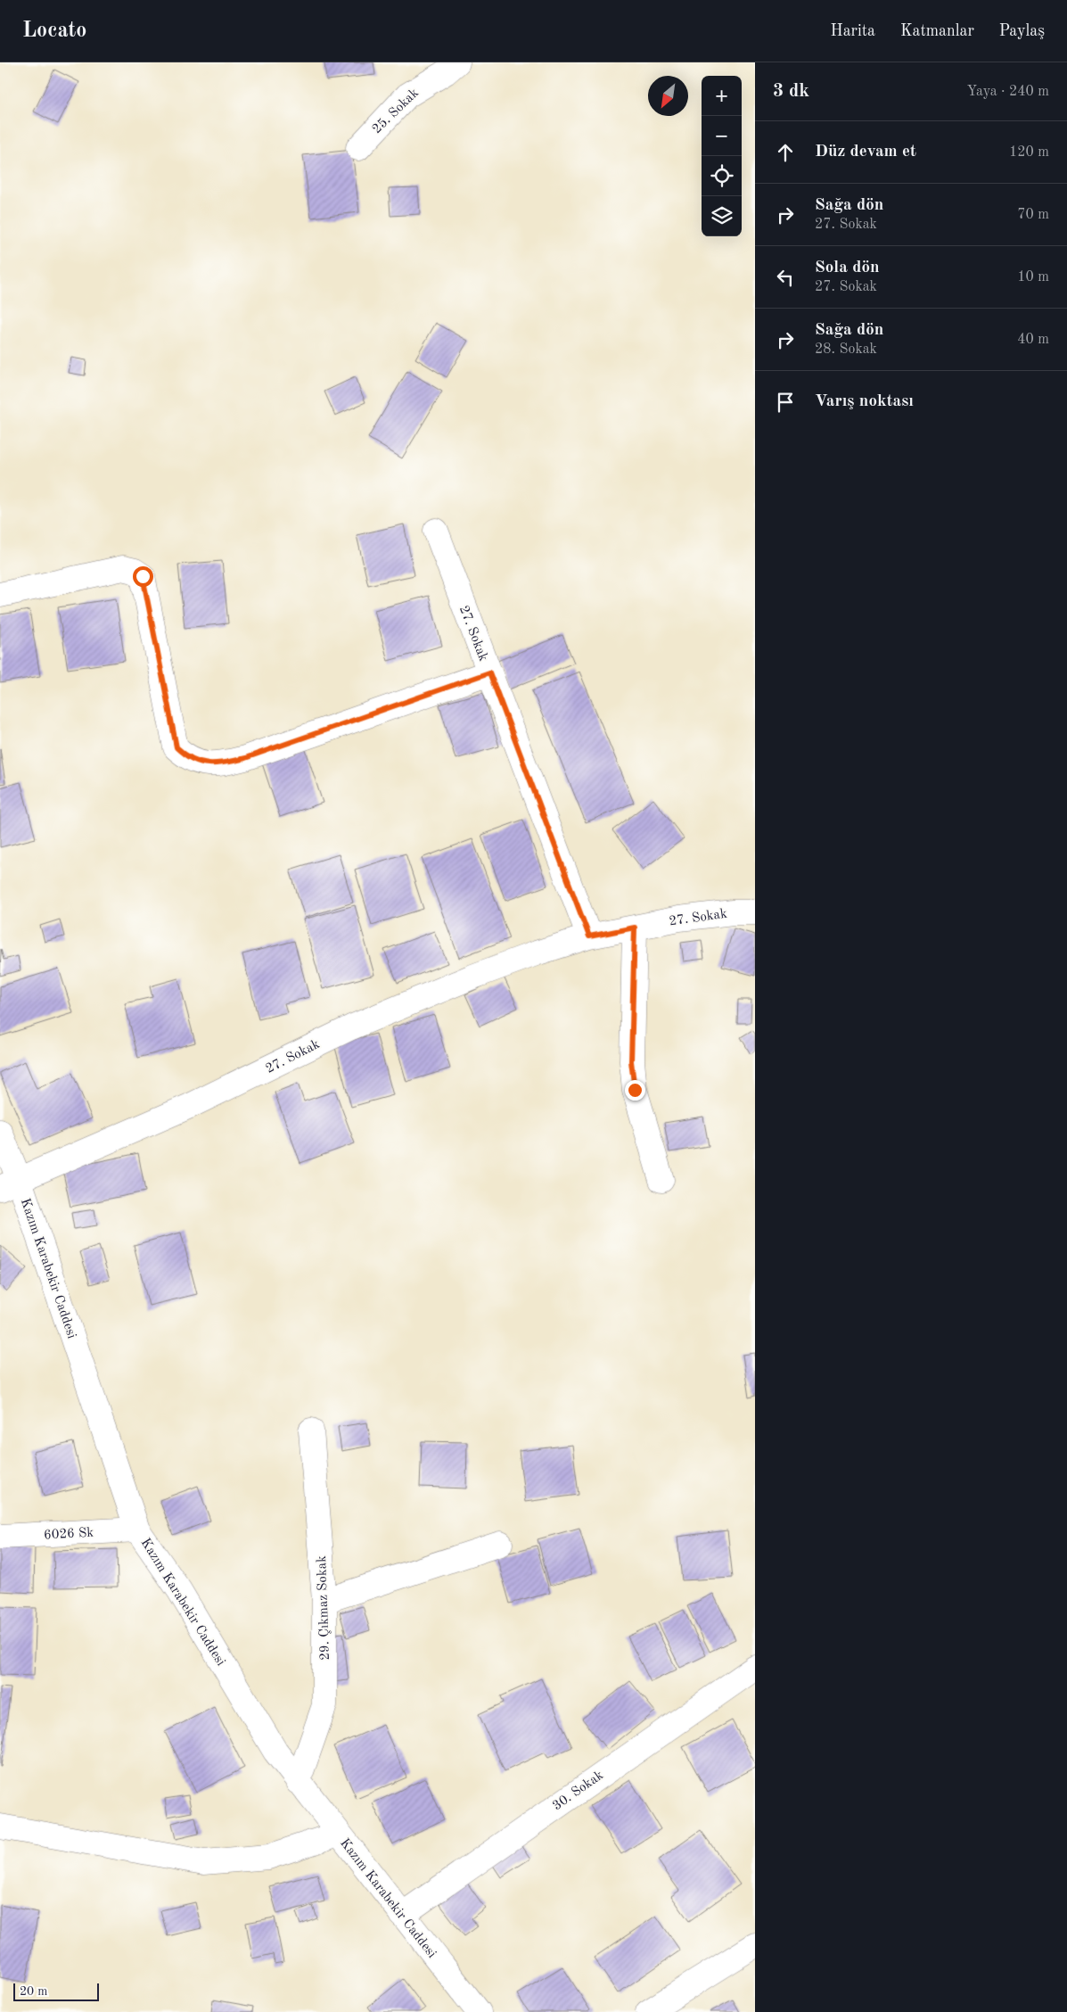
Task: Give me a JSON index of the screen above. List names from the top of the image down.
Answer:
{
  "streets": {
    "street": [
      "25. Sokak",
      "27. Sokak",
      "Kazım Karabekir Caddesi",
      "6026 Sk",
      "29. Çıkmaz Sokak",
      "30. Sokak"
    ]
  },
  "crossings": [
    ["27. Sokak", "Kazım Karabekir Caddesi"],
    ["Kazım Karabekir Caddesi", "6026 Sk"],
    ["Kazım Karabekir Caddesi", "29. Çıkmaz Sokak"],
    ["Kazım Karabekir Caddesi", "30. Sokak"]
  ],
  "scale_bar": "20 m",
  "north": "bottom left",
  "page": {
    "header": "Locato",
    "nav": ["Harita", "Katmanlar", "Paylaş"],
    "heading": ["3 dk", "Yaya · 240 m"],
    "map_buttons": ["+", "−"],
    "list": [
      ["Düz devam et", "120 m"],
      ["Sağa dön", "27. Sokak", "70 m"],
      ["Sola dön", "27. Sokak", "10 m"],
      ["Sağa dön", "28. Sokak", "40 m"],
      "Varış noktası"
    ],
    "scale": "20 m"
  }
}
